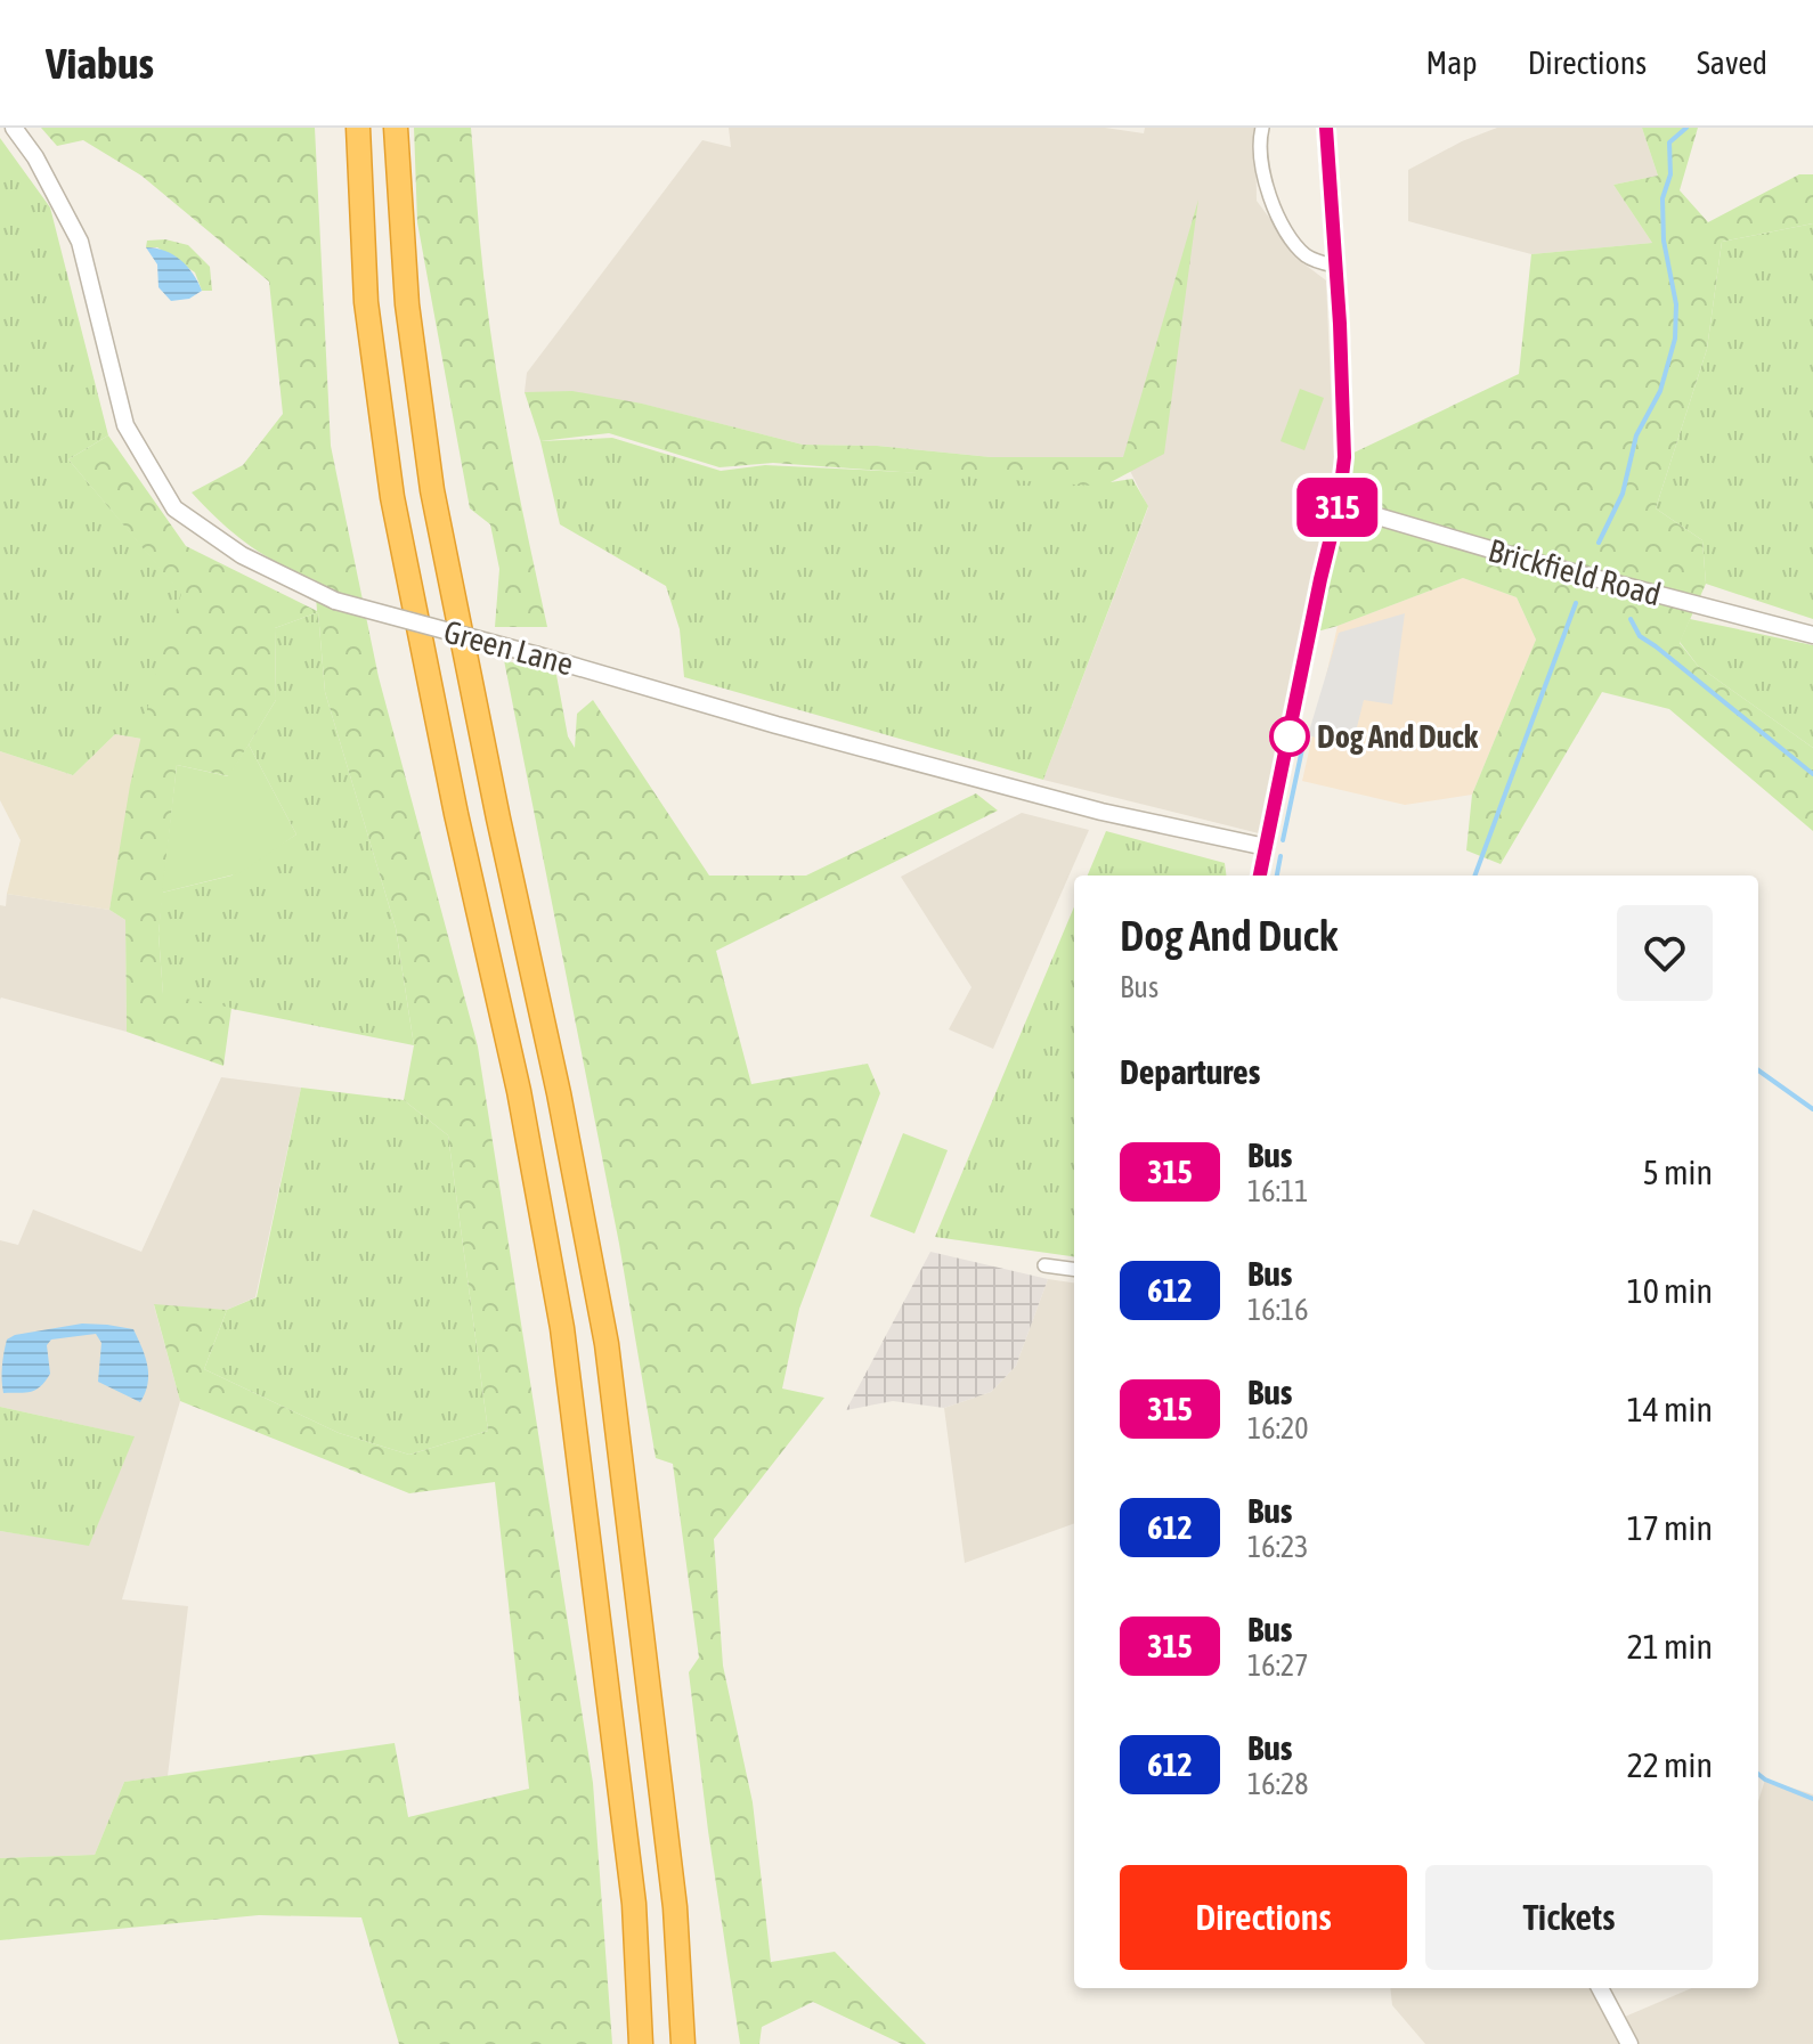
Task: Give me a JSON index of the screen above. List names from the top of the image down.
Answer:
{
  "streets": {
    "street": ["Brickfield Road", "Green Lane"]
  },
  "places": ["Dog And Duck"],
  "lines": ["bus line 315"],
  "page": {
    "header": "Viabus",
    "nav": ["Map", "Directions", "Saved"],
    "on_map": "315",
    "heading": [
      ["Dog And Duck", "Bus"],
      "Departures"
    ],
    "list": [
      {
        "mark": "315",
        "name": "Bus",
        "note": "16:11",
        "value": "5 min"
      },
      {
        "mark": "612",
        "name": "Bus",
        "note": "16:16",
        "value": "10 min"
      },
      {
        "mark": "315",
        "name": "Bus",
        "note": "16:20",
        "value": "14 min"
      },
      {
        "mark": "612",
        "name": "Bus",
        "note": "16:23",
        "value": "17 min"
      },
      {
        "mark": "315",
        "name": "Bus",
        "note": "16:27",
        "value": "21 min"
      },
      {
        "mark": "612",
        "name": "Bus",
        "note": "16:28",
        "value": "22 min"
      }
    ],
    "buttons": ["Directions", "Tickets"]
  }
}
